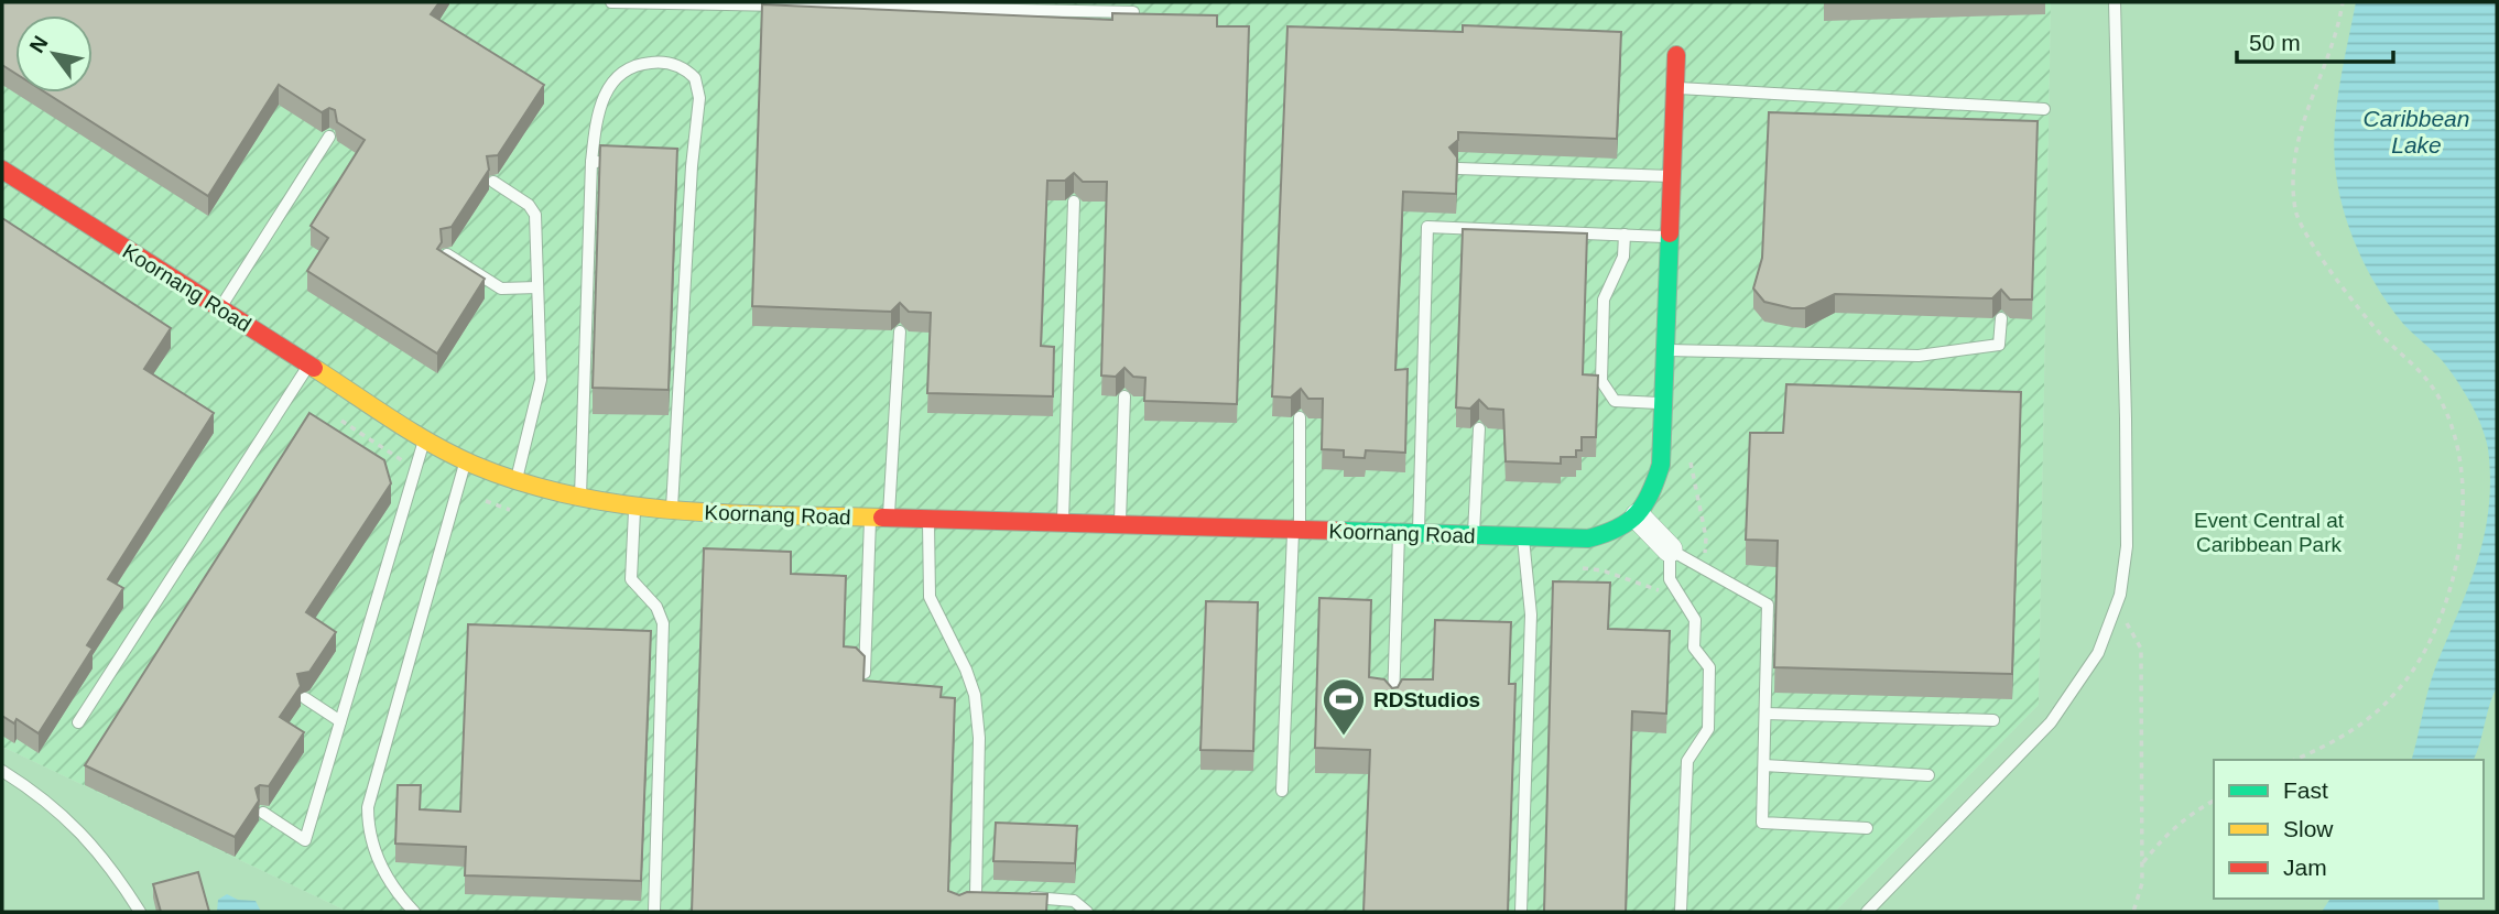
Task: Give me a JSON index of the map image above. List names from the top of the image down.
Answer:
{
  "streets": {
    "street": ["Koornang Road"]
  },
  "water": ["Caribbean Lake"],
  "parks": ["Event Central at Caribbean Park"],
  "places": {
    "sports": ["RDStudios"]
  },
  "legend": ["Fast", "Slow", "Jam"],
  "scale_bar": "50 m",
  "north": "top left"
}
